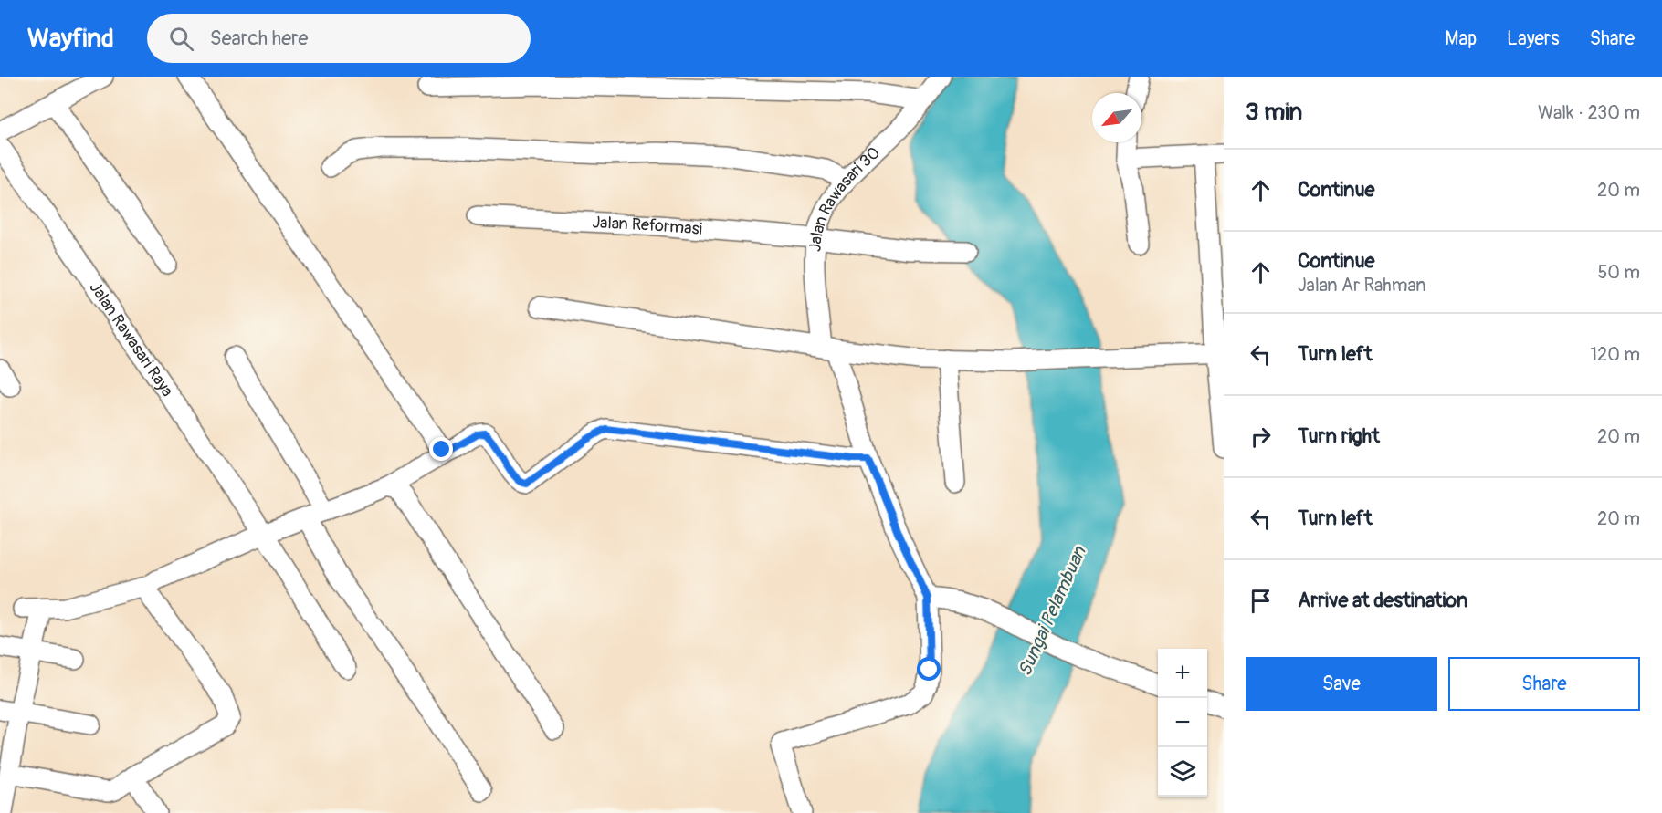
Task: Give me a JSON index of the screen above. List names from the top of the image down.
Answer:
{
  "streets": {
    "street": ["Jalan Rawasari 30", "Jalan Reformasi", "Jalan Rawasari Raya"]
  },
  "crossings": [
    ["Jalan Rawasari 30", "Jalan Reformasi"]
  ],
  "water": ["Sungai Pelambuan"],
  "north": "bottom left",
  "page": {
    "header": "Wayfind",
    "search": "Search here",
    "nav": ["Map", "Layers", "Share"],
    "heading": ["3 min", "Walk · 230 m"],
    "list": [
      ["Continue", "20 m"],
      ["Continue", "Jalan Ar Rahman", "50 m"],
      ["Turn left", "120 m"],
      ["Turn right", "20 m"],
      ["Turn left", "20 m"],
      "Arrive at destination"
    ],
    "buttons": ["Save", "Share"],
    "map_buttons": ["+", "−"]
  }
}
